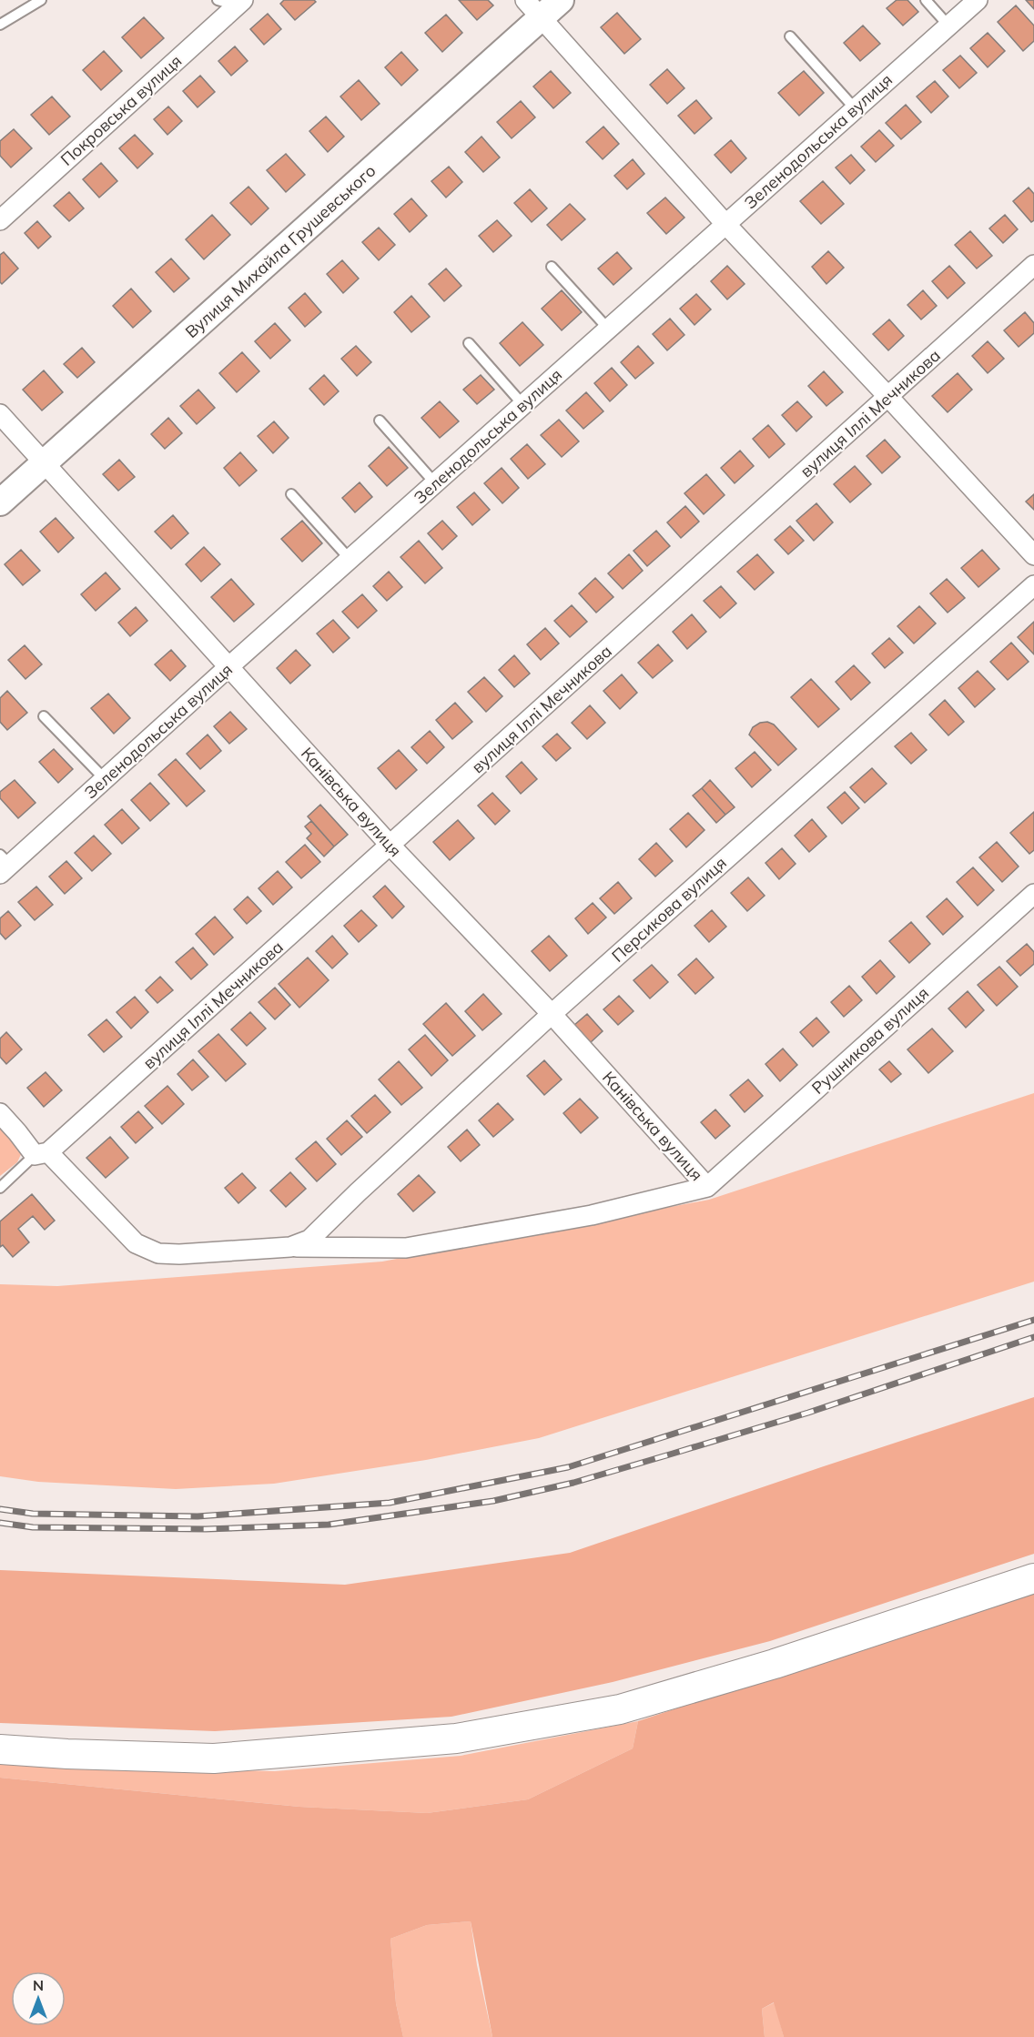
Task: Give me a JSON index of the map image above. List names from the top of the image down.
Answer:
{
  "streets": {
    "street": [
      "Покровська вулиця",
      "Зеленодольська вулиця",
      "Вулиця Михайла Грушевського",
      "вулиця Іллі Мечникова",
      "Канівська вулиця",
      "Персикова вулиця",
      "Рушникова вулиця"
    ]
  },
  "crossings": [
    ["Зеленодольська вулиця", "Канівська вулиця"],
    ["Вулиця Михайла Грушевського", "Канівська вулиця"],
    ["вулиця Іллі Мечникова", "Канівська вулиця"],
    ["Канівська вулиця", "Персикова вулиця"],
    ["Канівська вулиця", "Рушникова вулиця"]
  ],
  "north": "top"
}
